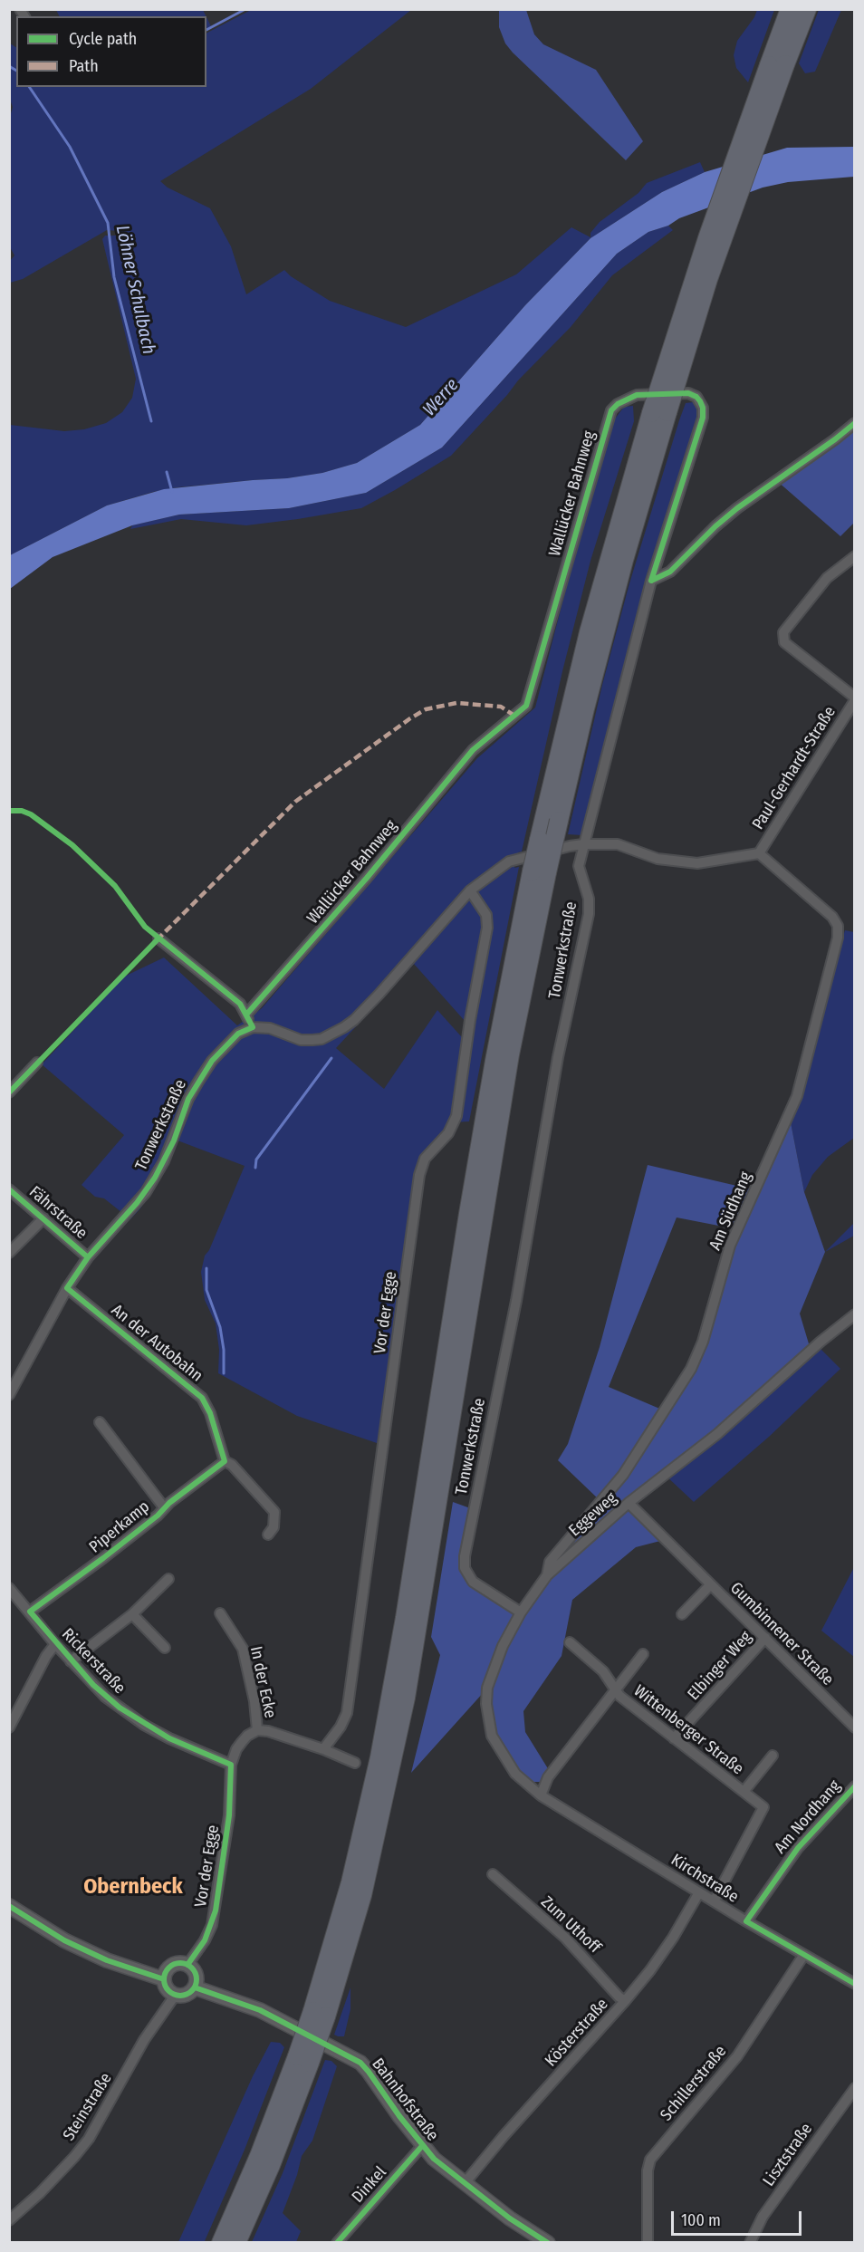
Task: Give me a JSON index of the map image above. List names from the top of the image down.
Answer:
{
  "streets": {
    "street": [
      "Wallücker Bahnweg",
      "Paul-Gerhardt-Straße",
      "Tonwerkstraße",
      "Am Südhang",
      "Fährstraße",
      "Vor der Egge",
      "An der Autobahn",
      "Eggeweg",
      "Piperkamp",
      "Gumbinnener Straße",
      "Rickerstraße",
      "Elbinger Weg",
      "In der Ecke",
      "Wittenberger Straße",
      "Am Nordhang",
      "Kirchstraße",
      "Zum Uthoff",
      "Kösterstraße",
      "Schillerstraße",
      "Bahnhofstraße",
      "Steinstraße",
      "Lisztstraße",
      "Dinkel"
    ]
  },
  "crossings": [
    ["Wallücker Bahnweg", "Tonwerkstraße"],
    ["Paul-Gerhardt-Straße", "Am Südhang"],
    ["Tonwerkstraße", "Fährstraße"],
    ["Tonwerkstraße", "An der Autobahn"],
    ["Tonwerkstraße", "Eggeweg"],
    ["Am Südhang", "Eggeweg"],
    ["Vor der Egge", "Rickerstraße"],
    ["Vor der Egge", "In der Ecke"],
    ["Vor der Egge", "Bahnhofstraße"],
    ["Vor der Egge", "Steinstraße"],
    ["An der Autobahn", "Piperkamp"],
    ["Eggeweg", "Gumbinnener Straße"],
    ["Eggeweg", "Wittenberger Straße"],
    ["Eggeweg", "Kirchstraße"],
    ["Piperkamp", "Rickerstraße"],
    ["Gumbinnener Straße", "Elbinger Weg"],
    ["Elbinger Weg", "Wittenberger Straße"],
    ["Wittenberger Straße", "Kirchstraße"],
    ["Am Nordhang", "Kirchstraße"],
    ["Kirchstraße", "Kösterstraße"],
    ["Kirchstraße", "Schillerstraße"],
    ["Zum Uthoff", "Kösterstraße"],
    ["Kösterstraße", "Bahnhofstraße"],
    ["Bahnhofstraße", "Steinstraße"],
    ["Bahnhofstraße", "Dinkel"]
  ],
  "districts": ["Obernbeck"],
  "water": ["Löhner Schulbach", "Werre"],
  "legend": ["Cycle path", "Path"],
  "scale_bar": "100 m"
}
